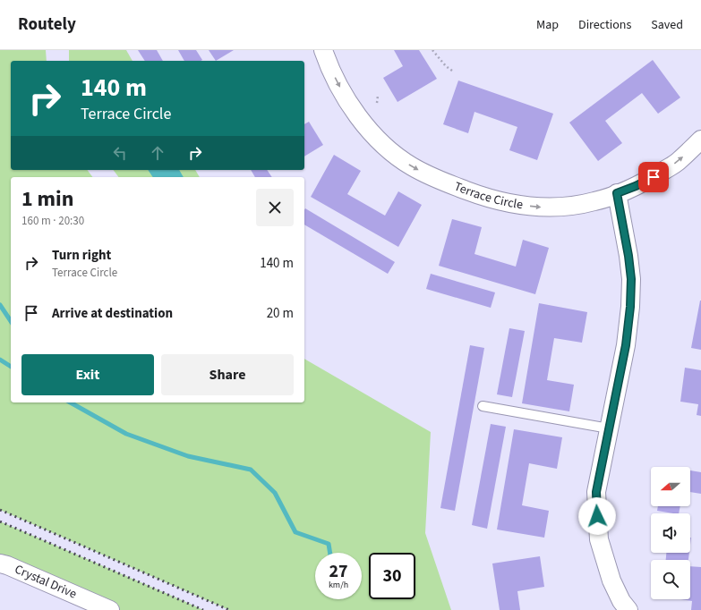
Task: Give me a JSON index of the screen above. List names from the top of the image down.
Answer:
{
  "streets": {
    "street": ["Terrace Circle", "Crystal Drive"]
  },
  "one_way": ["Terrace Circle"],
  "north": "left",
  "page": {
    "header": "Routely",
    "nav": ["Map", "Directions", "Saved"],
    "turn": ["140 m", "Terrace Circle"],
    "heading": ["1 min", "160 m · 20:30"],
    "list": [
      {
        "name": "Turn right",
        "note": "Terrace Circle",
        "value": "140 m"
      },
      {
        "name": "Arrive at destination",
        "value": "20 m"
      }
    ],
    "buttons": ["Exit", "Share"],
    "speed": "27 km/h",
    "limit": "30"
  }
}
